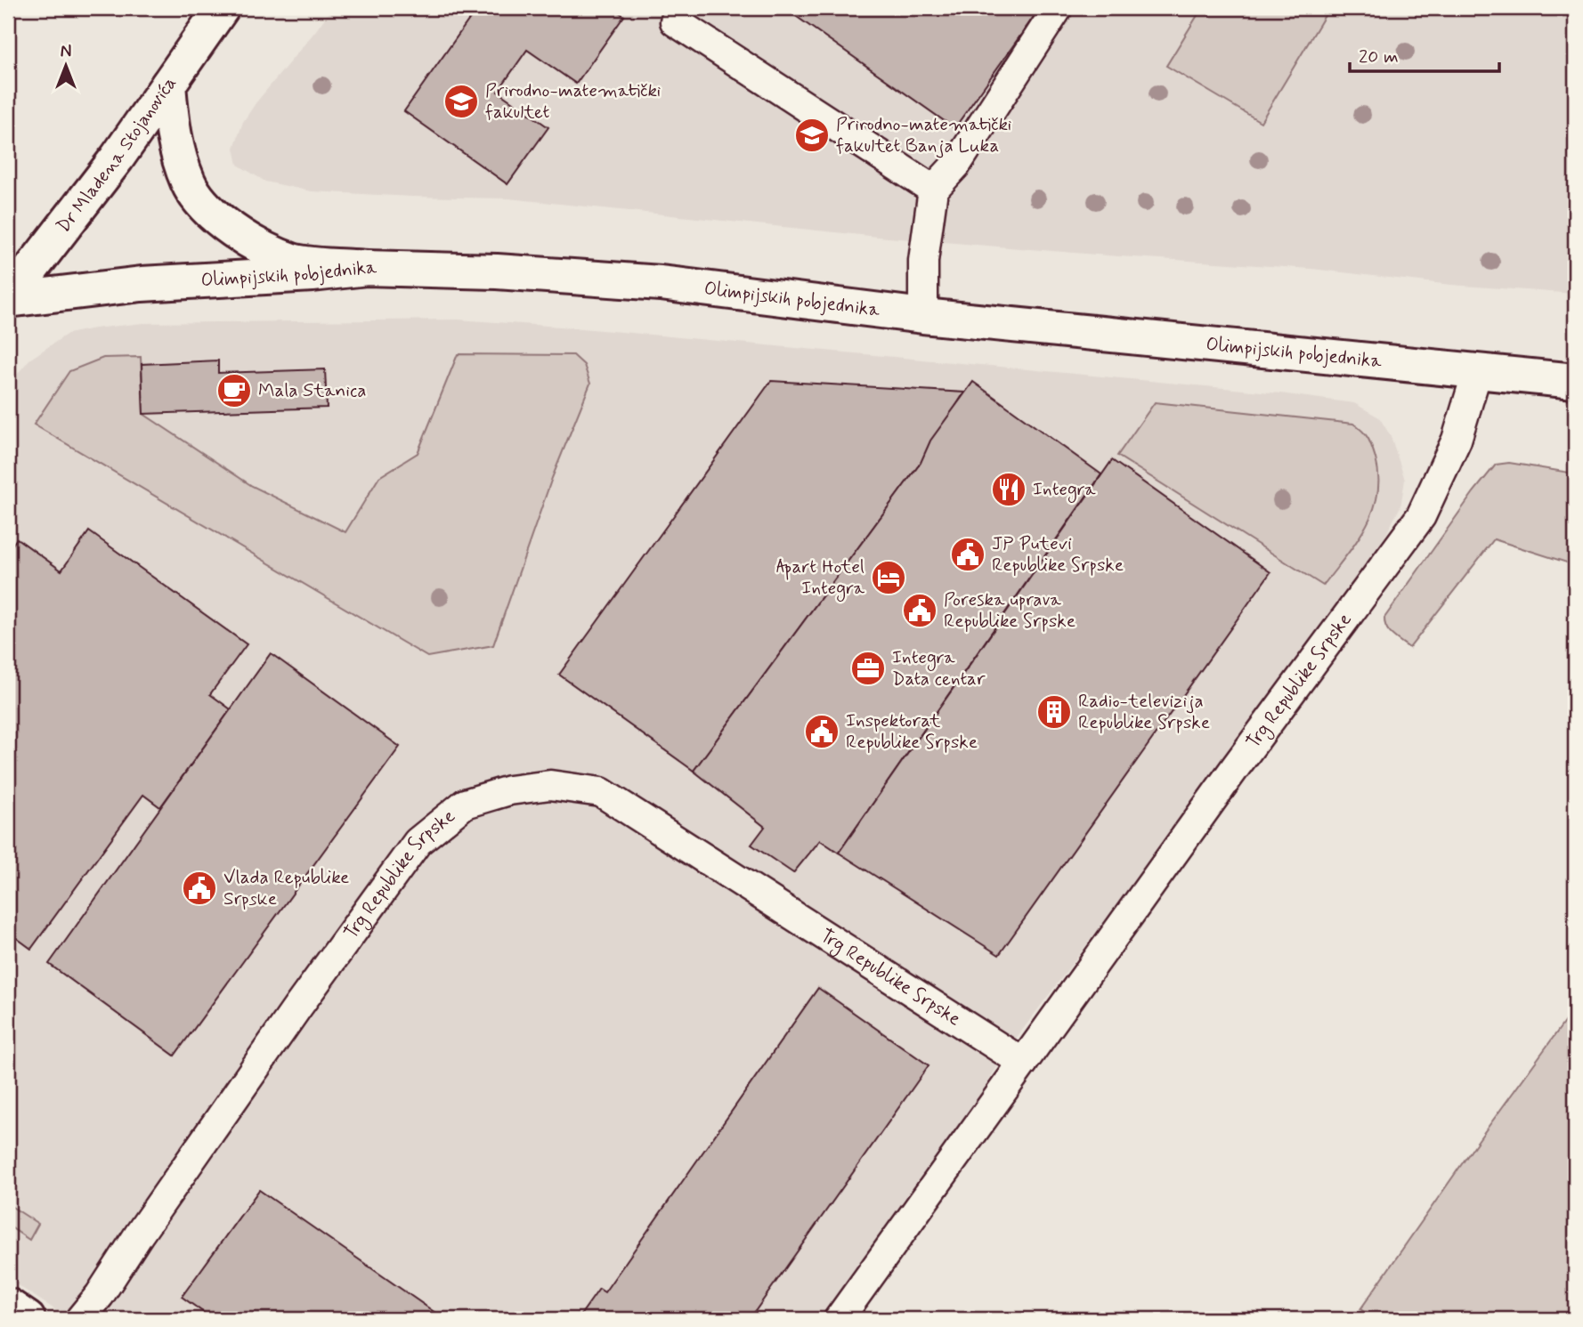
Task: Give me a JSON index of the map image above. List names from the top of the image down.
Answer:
{
  "streets": {
    "street": ["Dr Mladena Stojanovića", "Olimpijskih pobjednika"],
    "lane": ["Trg Republike Srpske"]
  },
  "crossings": [
    ["Dr Mladena Stojanovića", "Olimpijskih pobjednika"],
    ["Olimpijskih pobjednika", "Trg Republike Srpske"]
  ],
  "places": {
    "school or university": ["Prirodno-matematički fakultet", "Prirodno-matematički fakultet Banja Luka"],
    "cafe": ["Mala Stanica"],
    "restaurant": ["Integra"],
    "public building": [
      "JP Putevi Republike Srpske",
      "Poreska uprava Republike Srpske",
      "Inspektorat Republike Srpske",
      "Vlada Republike Srpske"
    ],
    "hotel": ["Apart Hotel Integra"],
    "office": ["Integra Data centar"],
    "building": ["Radio-televizija Republike Srpske"]
  },
  "scale_bar": "20 m",
  "north": "top"
}
